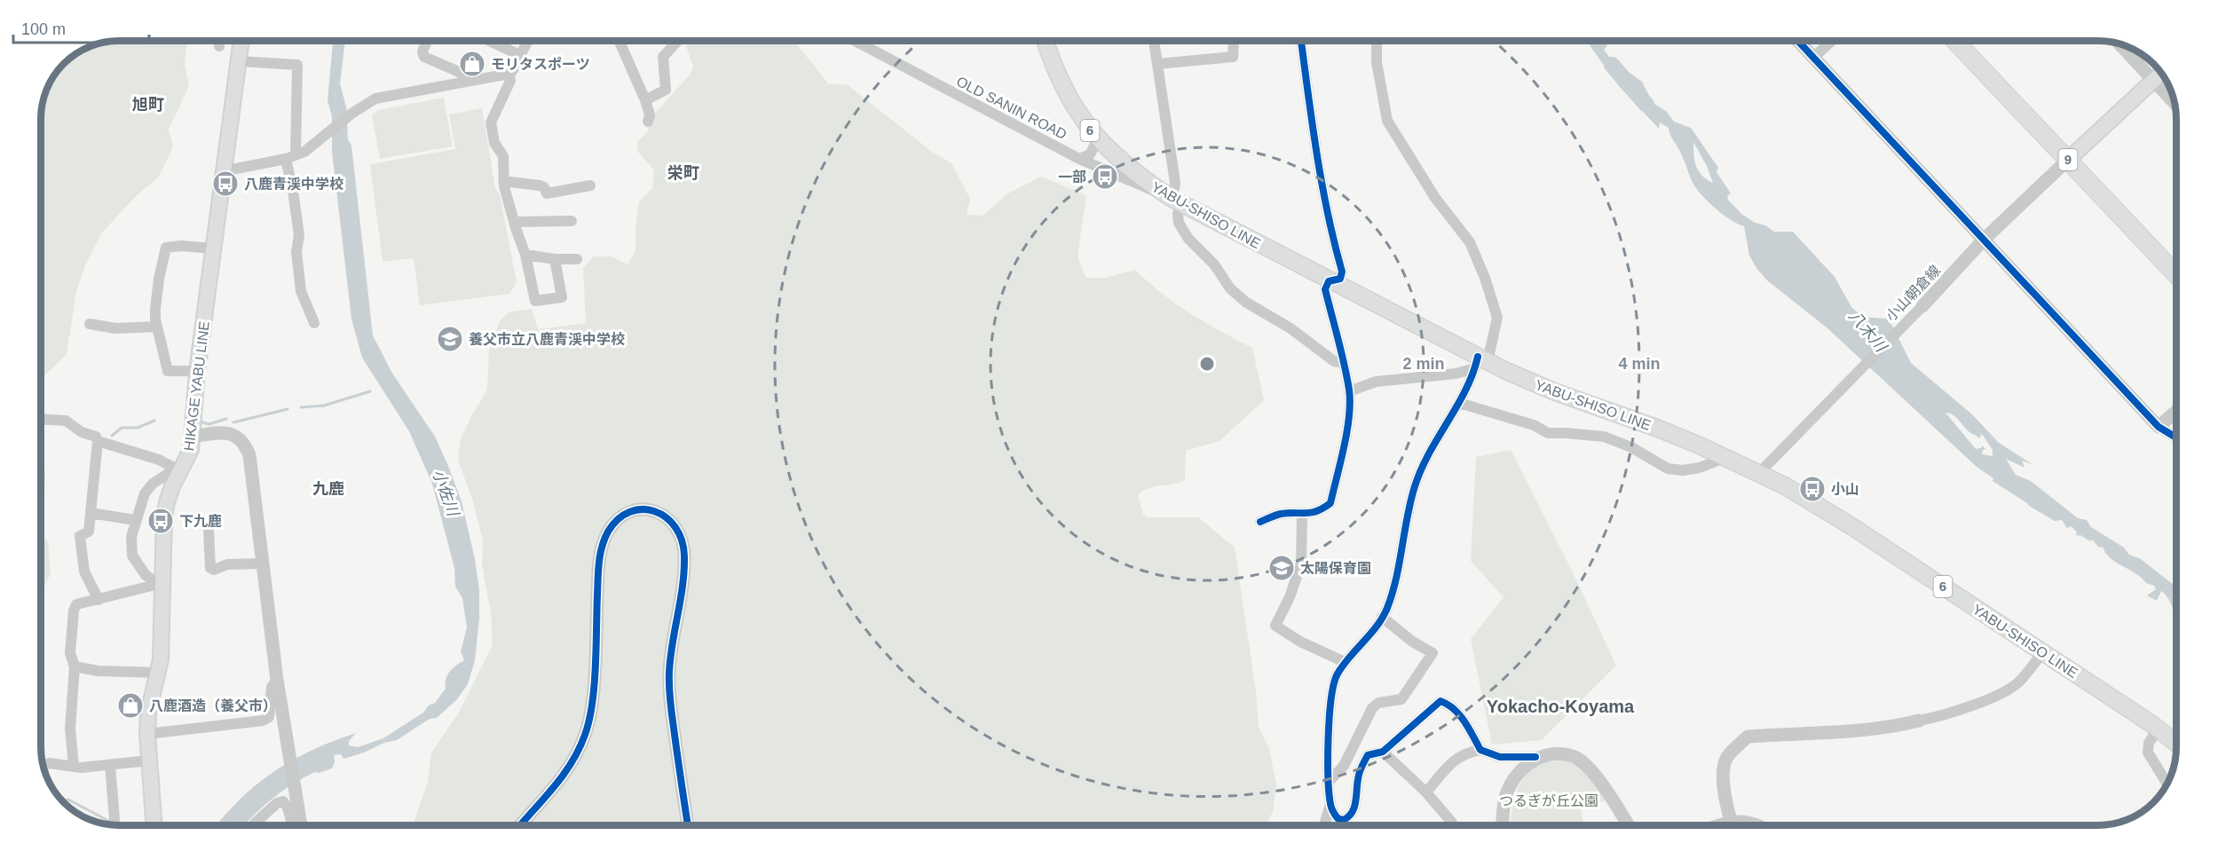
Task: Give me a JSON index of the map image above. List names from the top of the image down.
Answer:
{
  "streets": {
    "highway": ["9"],
    "main road": ["6", "YABU-SHISO LINE", "HIKAGE YABU LINE"],
    "street": ["OLD SANIN ROAD", "小山朝倉線"]
  },
  "crossings": [
    ["OLD SANIN ROAD", "YABU-SHISO LINE"],
    ["9", "小山朝倉線"],
    ["YABU-SHISO LINE", "小山朝倉線"]
  ],
  "districts": [
    "旭町",
    "栄町",
    "九鹿",
    "Yokacho-Koyama"
  ],
  "water": ["八木川", "小佐川"],
  "parks": ["つるぎが丘公園"],
  "places": {
    "shop": ["モリタスポーツ", "八鹿酒造（養父市）"],
    "bus stop": [
      "一部",
      "八鹿青渓中学校",
      "小山",
      "下九鹿"
    ],
    "school or university": ["養父市立八鹿青渓中学校", "太陽保育園"]
  },
  "scale_bar": "100 m",
  "rings": ["2 min", "4 min"]
}
